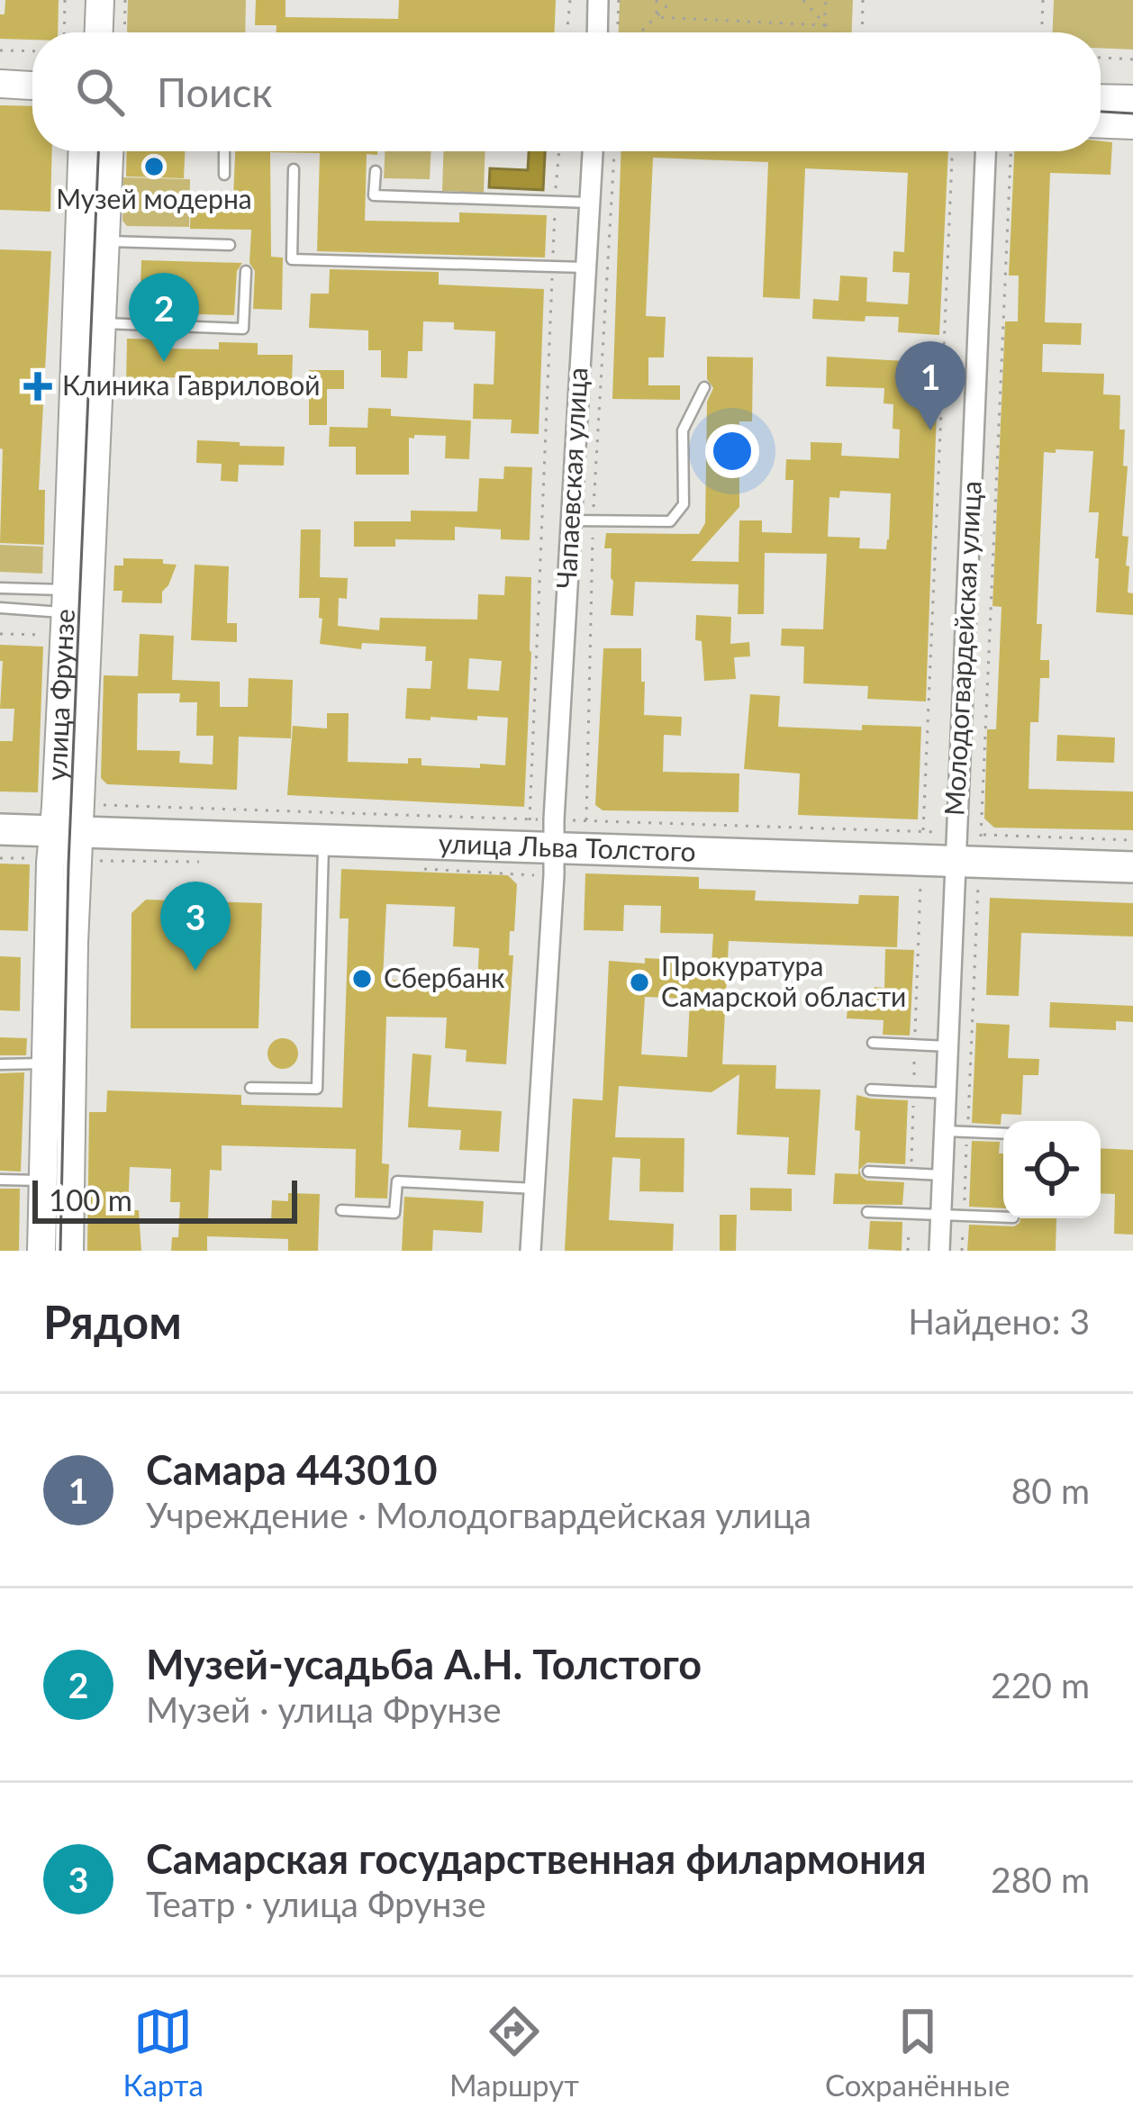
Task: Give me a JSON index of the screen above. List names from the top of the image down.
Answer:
{
  "streets": {
    "main road": ["улица Фрунзе", "улица Льва Толстого"],
    "street": ["Чапаевская улица", "Молодогвардейская улица"]
  },
  "crossings": [
    ["Чапаевская улица", "улица Льва Толстого"],
    ["Молодогвардейская улица", "улица Льва Толстого"],
    ["улица Фрунзе", "улица Льва Толстого"]
  ],
  "places": {
    "other": ["Музей модерна", "Сбербанк", "Прокуратура Самарской области"],
    "health": ["Клиника Гавриловой"]
  },
  "scale_bar": "100 m",
  "page": {
    "search": "Поиск",
    "pins": ["2", "1", "3"],
    "scale": "100 m",
    "heading": ["Рядом", "Найдено: 3"],
    "list": [
      {
        "mark": "1",
        "name": "Самара 443010",
        "note": "Учреждение · Молодогвардейская улица",
        "value": "80 m"
      },
      {
        "mark": "2",
        "name": "Музей-усадьба А.Н. Толстого",
        "note": "Музей · улица Фрунзе",
        "value": "220 m"
      },
      {
        "mark": "3",
        "name": "Самарская государственная филармония",
        "note": "Театр · улица Фрунзе",
        "value": "280 m"
      }
    ],
    "nav": ["Карта", "Маршрут", "Сохранённые"]
  }
}
